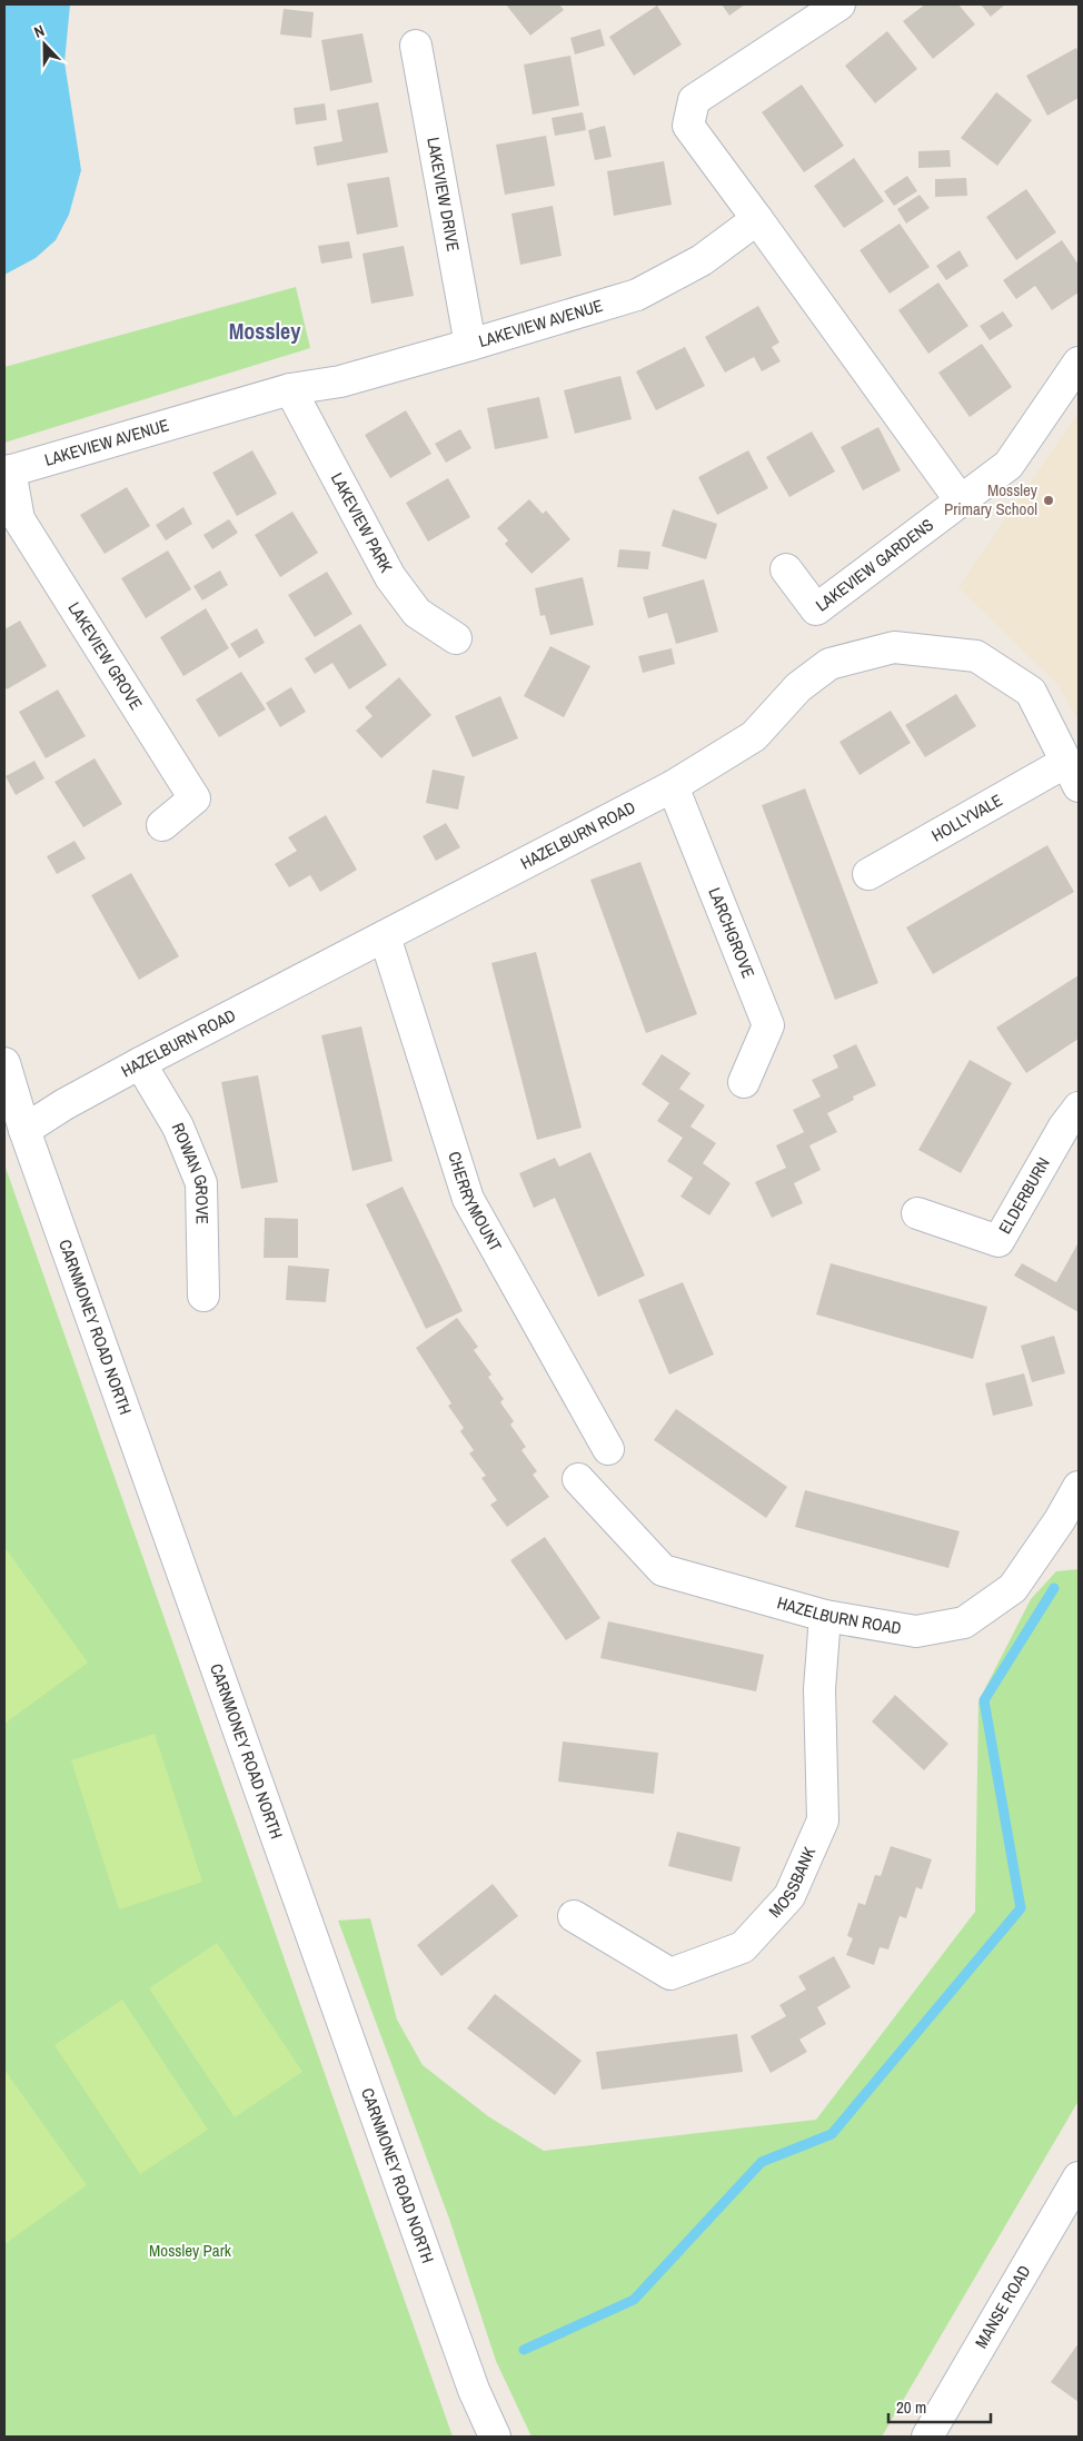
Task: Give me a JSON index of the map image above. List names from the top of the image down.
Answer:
{
  "streets": {
    "street": [
      "LAKEVIEW DRIVE",
      "LAKEVIEW AVENUE",
      "LAKEVIEW PARK",
      "LAKEVIEW GARDENS",
      "LAKEVIEW GROVE",
      "HOLLYVALE",
      "HAZELBURN ROAD",
      "LARCHGROVE",
      "ROWAN GROVE",
      "ELDERBURN",
      "CHERRYMOUNT",
      "CARNMONEY ROAD NORTH",
      "MOSSBANK",
      "MANSE ROAD"
    ]
  },
  "crossings": [
    ["LAKEVIEW DRIVE", "LAKEVIEW AVENUE"],
    ["LAKEVIEW AVENUE", "LAKEVIEW PARK"],
    ["LAKEVIEW AVENUE", "LAKEVIEW GROVE"],
    ["HOLLYVALE", "HAZELBURN ROAD"],
    ["HAZELBURN ROAD", "LARCHGROVE"],
    ["HAZELBURN ROAD", "ROWAN GROVE"],
    ["HAZELBURN ROAD", "CHERRYMOUNT"],
    ["HAZELBURN ROAD", "CARNMONEY ROAD NORTH"],
    ["HAZELBURN ROAD", "MOSSBANK"]
  ],
  "districts": ["Mossley"],
  "parks": ["Mossley Park"],
  "places": ["Mossley Primary School"],
  "scale_bar": "20 m",
  "north": "top"
}
